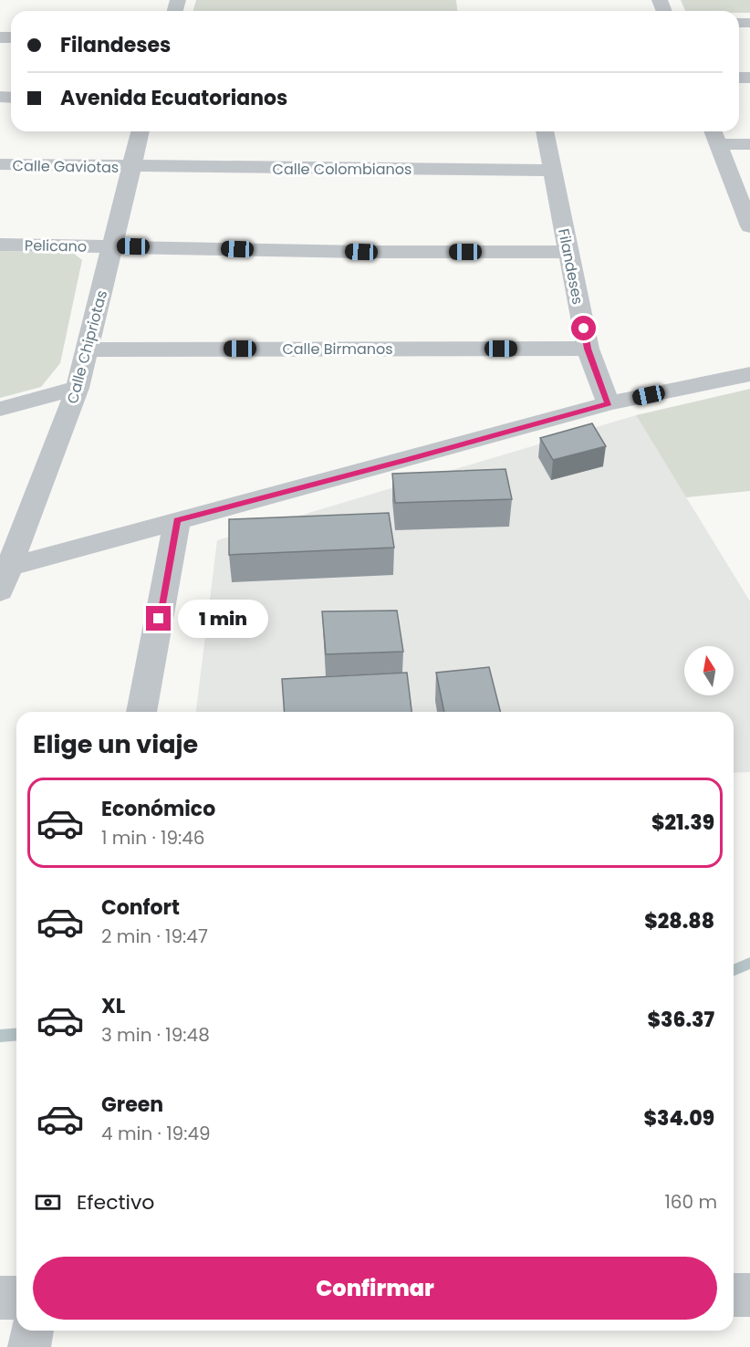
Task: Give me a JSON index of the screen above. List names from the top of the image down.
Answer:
{
  "streets": {
    "street": [
      "Calle Gaviotas",
      "Calle Colombianos",
      "Pelicano",
      "Filandeses",
      "Calle Chipriotas",
      "Calle Birmanos"
    ]
  },
  "crossings": [
    ["Calle Gaviotas", "Calle Colombianos"],
    ["Calle Gaviotas", "Calle Chipriotas"],
    ["Calle Colombianos", "Filandeses"],
    ["Calle Colombianos", "Calle Chipriotas"],
    ["Pelicano", "Filandeses"],
    ["Pelicano", "Calle Chipriotas"],
    ["Filandeses", "Calle Birmanos"],
    ["Calle Chipriotas", "Calle Birmanos"]
  ],
  "north": "top",
  "page": {
    "banner": ["Filandeses", "Avenida Ecuatorianos"],
    "bubble": "1 min",
    "heading": "Elige un viaje",
    "list": [
      {
        "name": "Económico",
        "note": "1 min · 19:46",
        "value": "$21.39"
      },
      {
        "name": "Confort",
        "note": "2 min · 19:47",
        "value": "$28.88"
      },
      {
        "name": "XL",
        "note": "3 min · 19:48",
        "value": "$36.37"
      },
      {
        "name": "Green",
        "note": "4 min · 19:49",
        "value": "$34.09"
      }
    ],
    "pay": ["Efectivo", "160 m"],
    "buttons": "Confirmar"
  }
}
